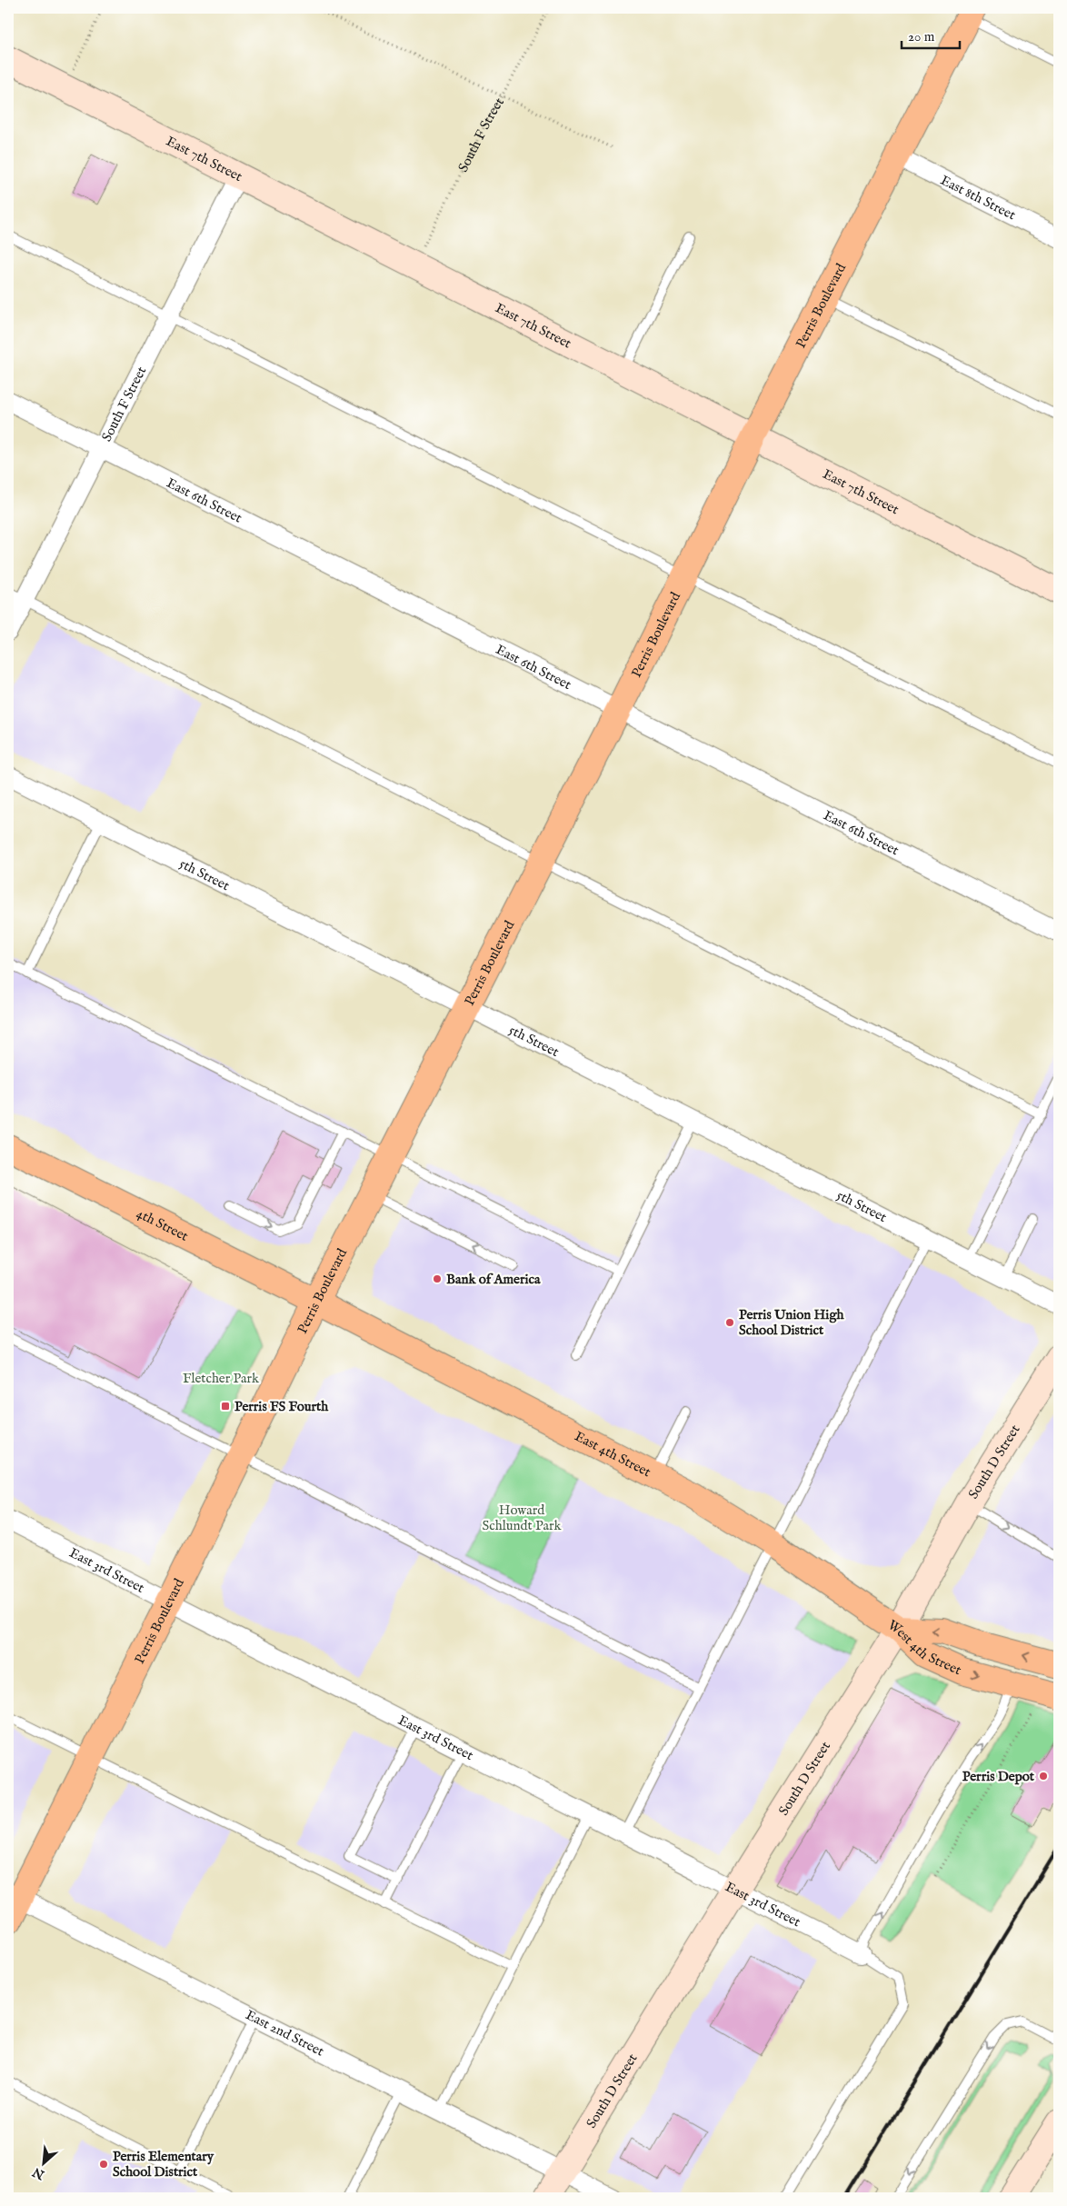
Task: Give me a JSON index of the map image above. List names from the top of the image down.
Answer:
{
  "streets": {
    "main road": [
      "Perris Boulevard",
      "4th Street",
      "East 4th Street",
      "West 4th Street"
    ],
    "street": [
      "South F Street",
      "East 7th Street",
      "East 8th Street",
      "East 6th Street",
      "5th Street",
      "South D Street",
      "East 3rd Street",
      "East 2nd Street"
    ]
  },
  "crossings": [
    ["South F Street", "East 7th Street"],
    ["South F Street", "East 6th Street"],
    ["East 7th Street", "Perris Boulevard"],
    ["East 8th Street", "Perris Boulevard"],
    ["Perris Boulevard", "East 6th Street"],
    ["Perris Boulevard", "5th Street"],
    ["Perris Boulevard", "4th Street"],
    ["Perris Boulevard", "East 4th Street"],
    ["Perris Boulevard", "East 3rd Street"],
    ["Perris Boulevard", "East 2nd Street"],
    ["4th Street", "East 4th Street"],
    ["East 4th Street", "South D Street"],
    ["East 4th Street", "West 4th Street"],
    ["South D Street", "East 3rd Street"],
    ["South D Street", "West 4th Street"],
    ["South D Street", "East 2nd Street"]
  ],
  "parks": ["Fletcher Park", "Howard Schlundt Park"],
  "places": {
    "other": [
      "Bank of America",
      "Perris Union High School District",
      "Perris Depot",
      "Perris Elementary School District"
    ],
    "transit": ["Perris FS Fourth"]
  },
  "scale_bar": "20 m",
  "north": "bottom left"
}
